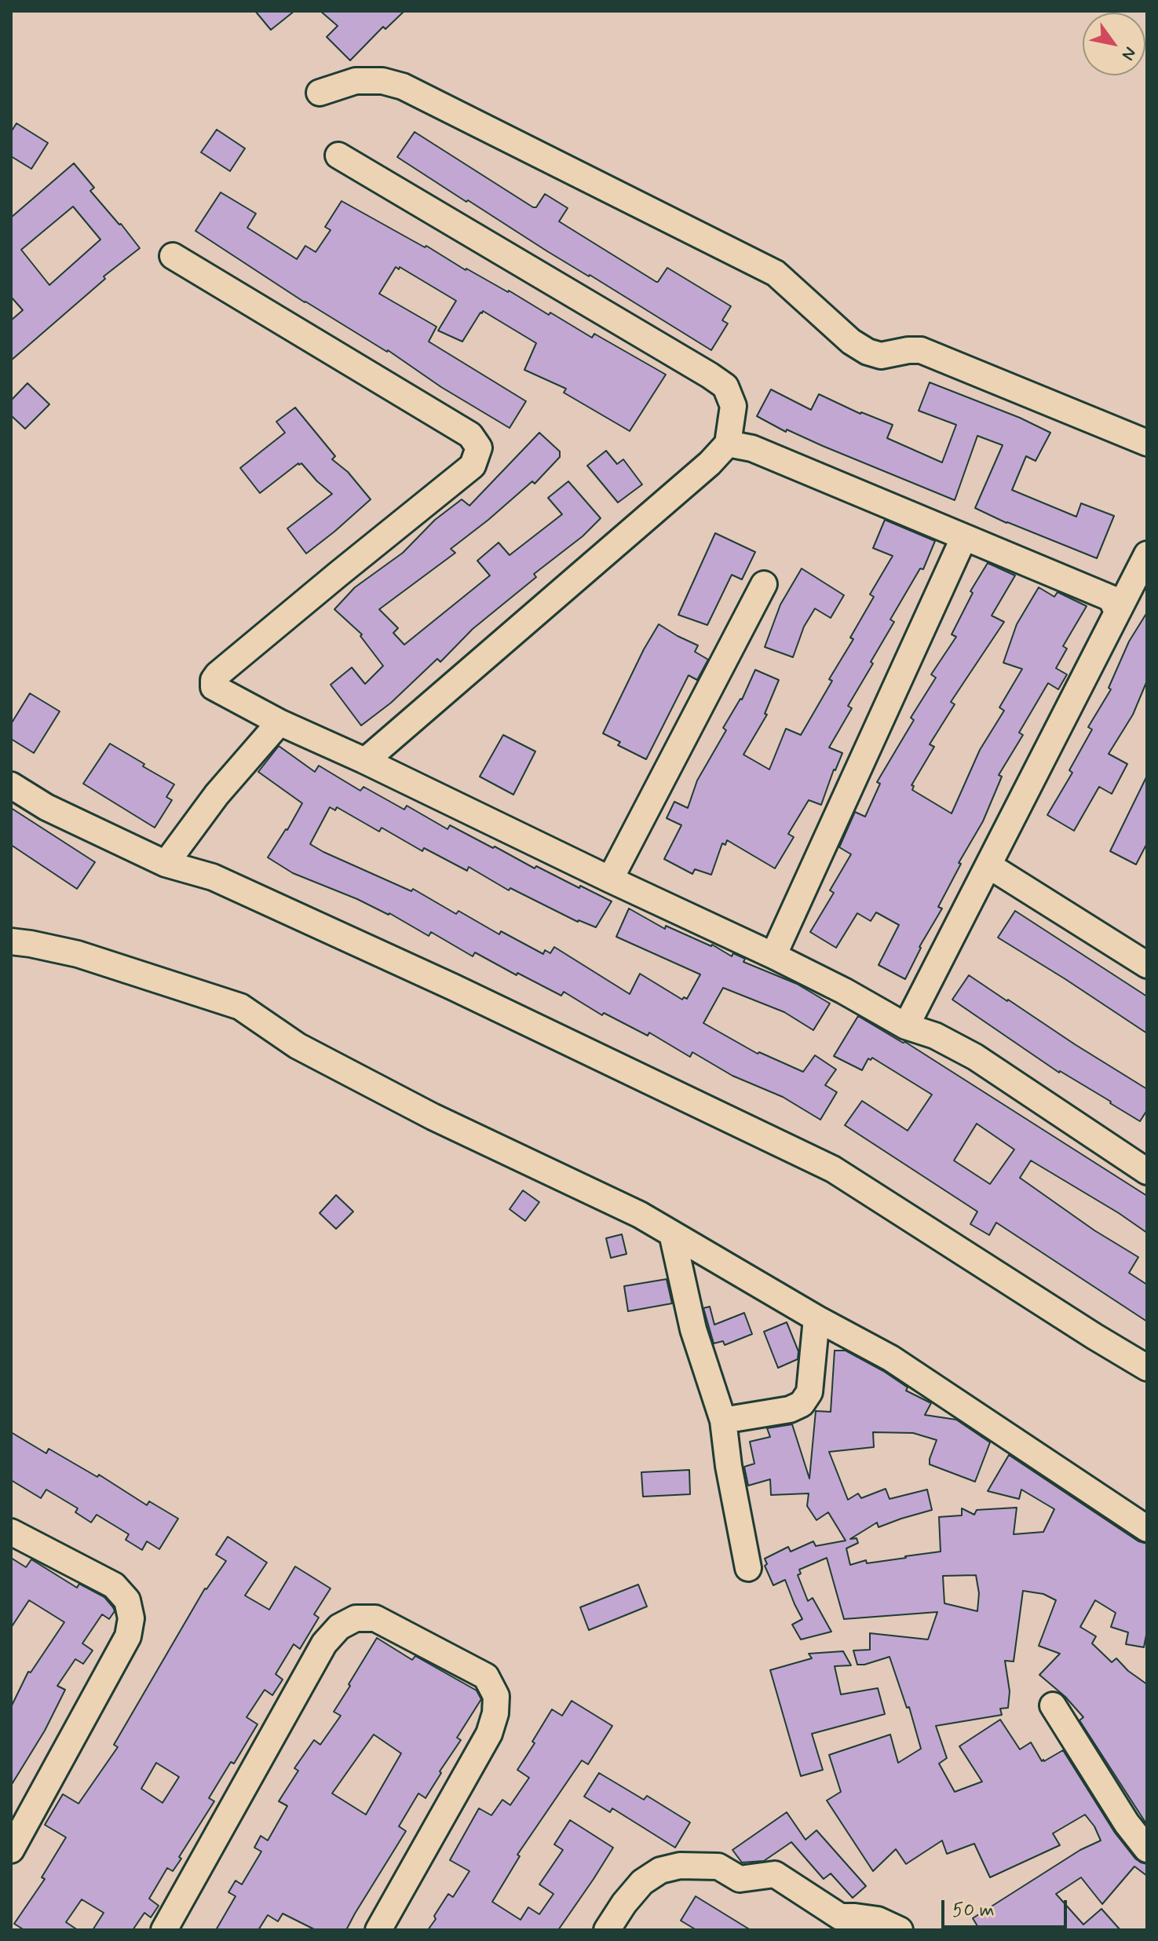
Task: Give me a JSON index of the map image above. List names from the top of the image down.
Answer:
{
  "scale_bar": "50 m",
  "north": "bottom right"
}
